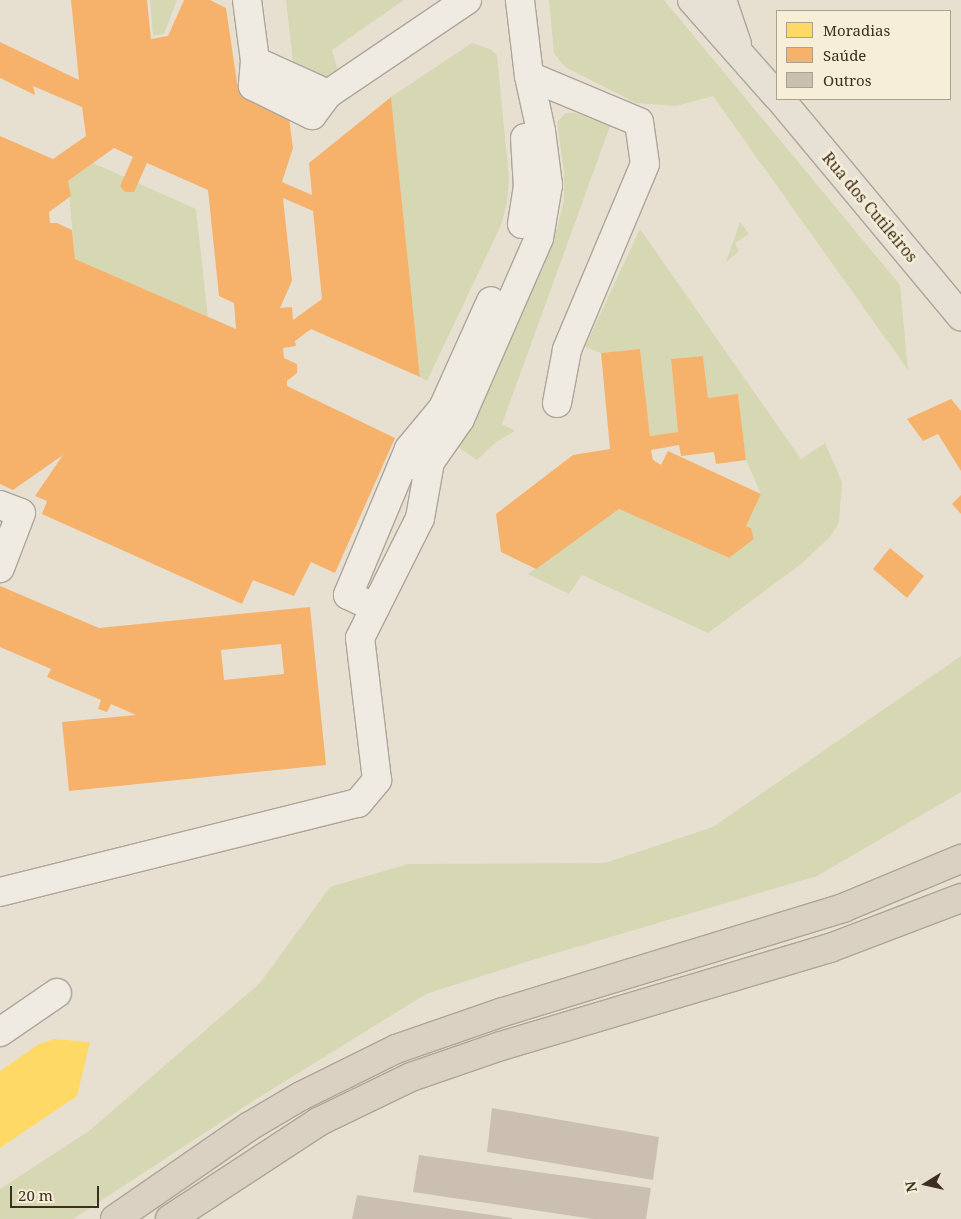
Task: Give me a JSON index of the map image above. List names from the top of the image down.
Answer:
{
  "streets": {
    "main road": ["Rua dos Cutileiros"]
  },
  "legend": ["Moradias", "Saúde", "Outros"],
  "scale_bar": "20 m",
  "north": "left"
}
